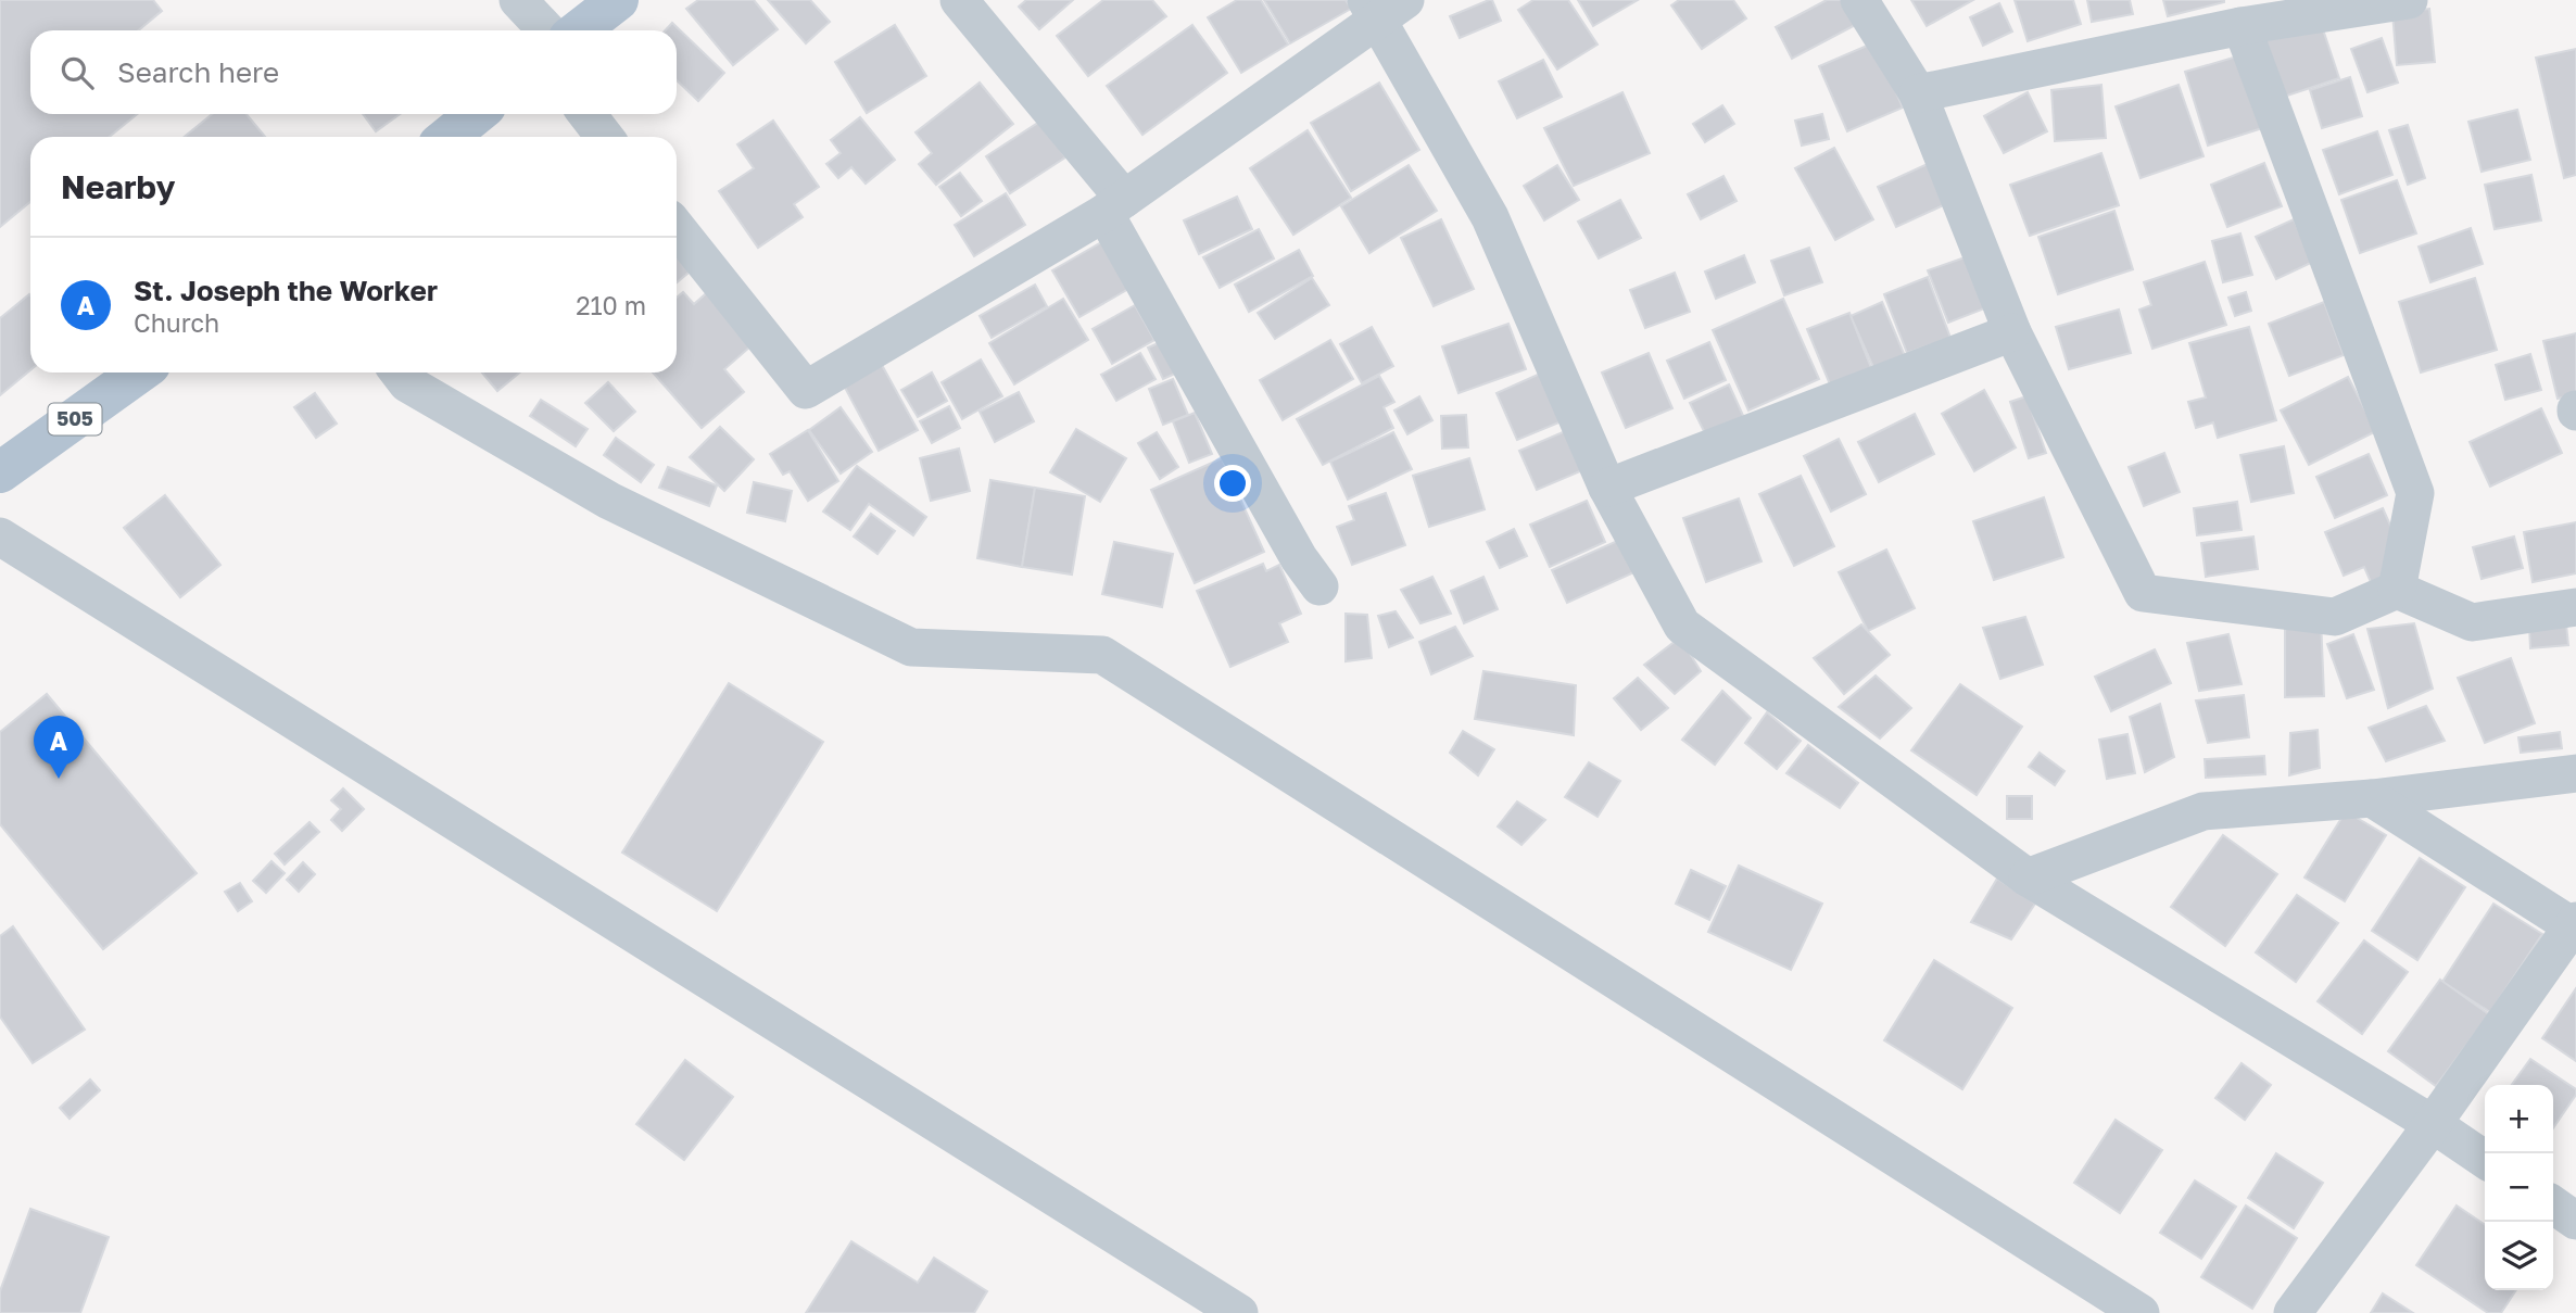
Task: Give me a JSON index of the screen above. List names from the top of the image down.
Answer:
{
  "streets": {
    "main road": ["505"]
  },
  "page": {
    "search": "Search here",
    "heading": "Nearby",
    "list": [
      {
        "mark": "A",
        "name": "St. Joseph the Worker",
        "note": "Church",
        "value": "210 m"
      }
    ],
    "pins": "A",
    "map_buttons": ["+", "−"]
  }
}
